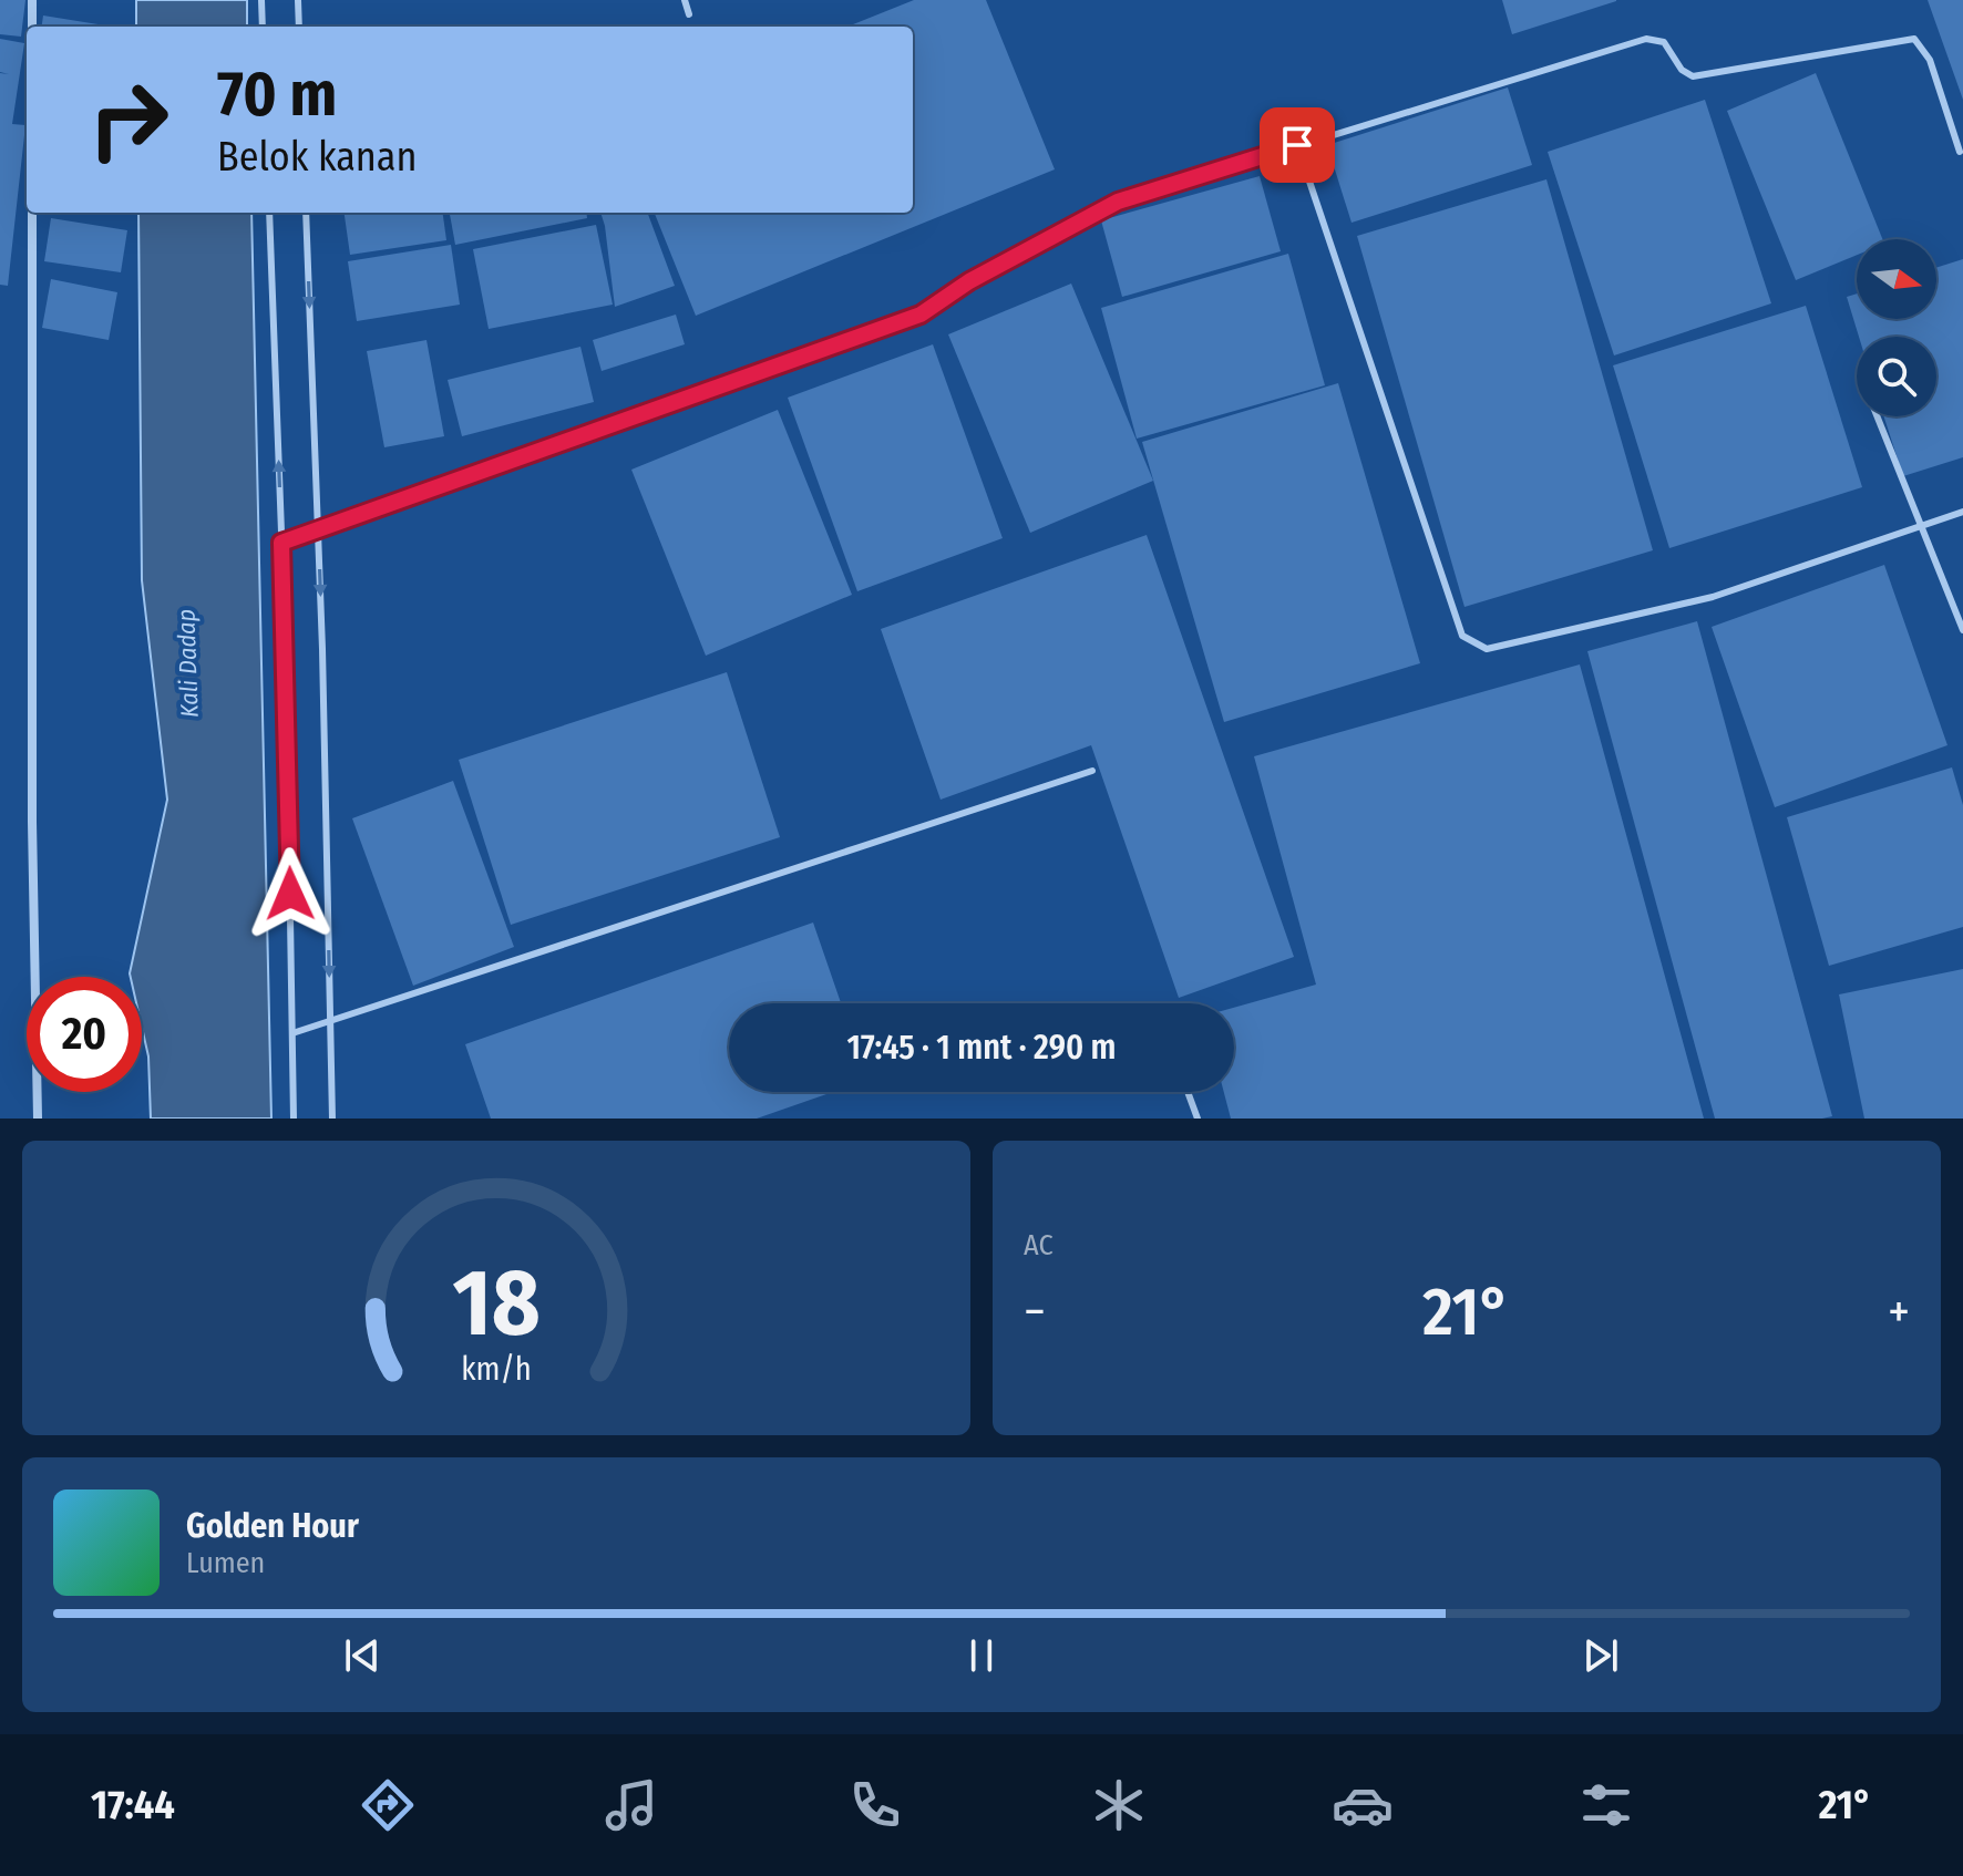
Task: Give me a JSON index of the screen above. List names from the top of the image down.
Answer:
{
  "water": ["Kali Dadap"],
  "north": "right",
  "page": {
    "turn": ["70 m", "Belok kanan"],
    "limit": "20",
    "trip": "17:45 · 1 mnt · 290 m",
    "tile": "AC",
    "heat": ["−", "21°", "+"],
    "song": ["Golden Hour", "Lumen"],
    "tabs": ["17:44", "21°"],
    "gauge": ["18", "km/h"]
  }
}
